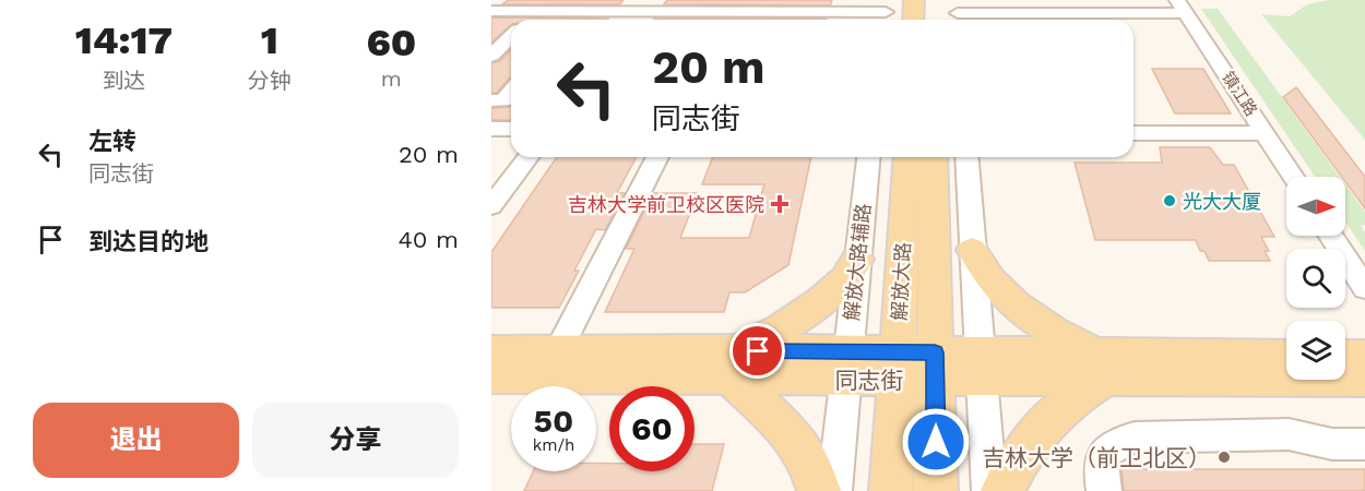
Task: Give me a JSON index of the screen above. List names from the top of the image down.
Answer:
{
  "streets": {
    "main road": ["解放大路", "同志街"],
    "street": ["镇江路", "解放大路辅路"]
  },
  "crossings": [
    ["解放大路辅路", "同志街"],
    ["解放大路", "同志街"]
  ],
  "places": {
    "other": ["光大大厦", "吉林大学（前卫北区）"],
    "health": ["吉林大学前卫校区医院"]
  },
  "north": "right",
  "page": {
    "eta": [
      "14:17",
      "到达",
      "1",
      "分钟",
      "60",
      "m"
    ],
    "turn": ["20 m", "同志街"],
    "list": [
      {
        "name": "左转",
        "note": "同志街",
        "value": "20 m"
      },
      {
        "name": "到达目的地",
        "value": "40 m"
      }
    ],
    "speed": "50 km/h",
    "limit": "60",
    "buttons": ["退出", "分享"]
  }
}
